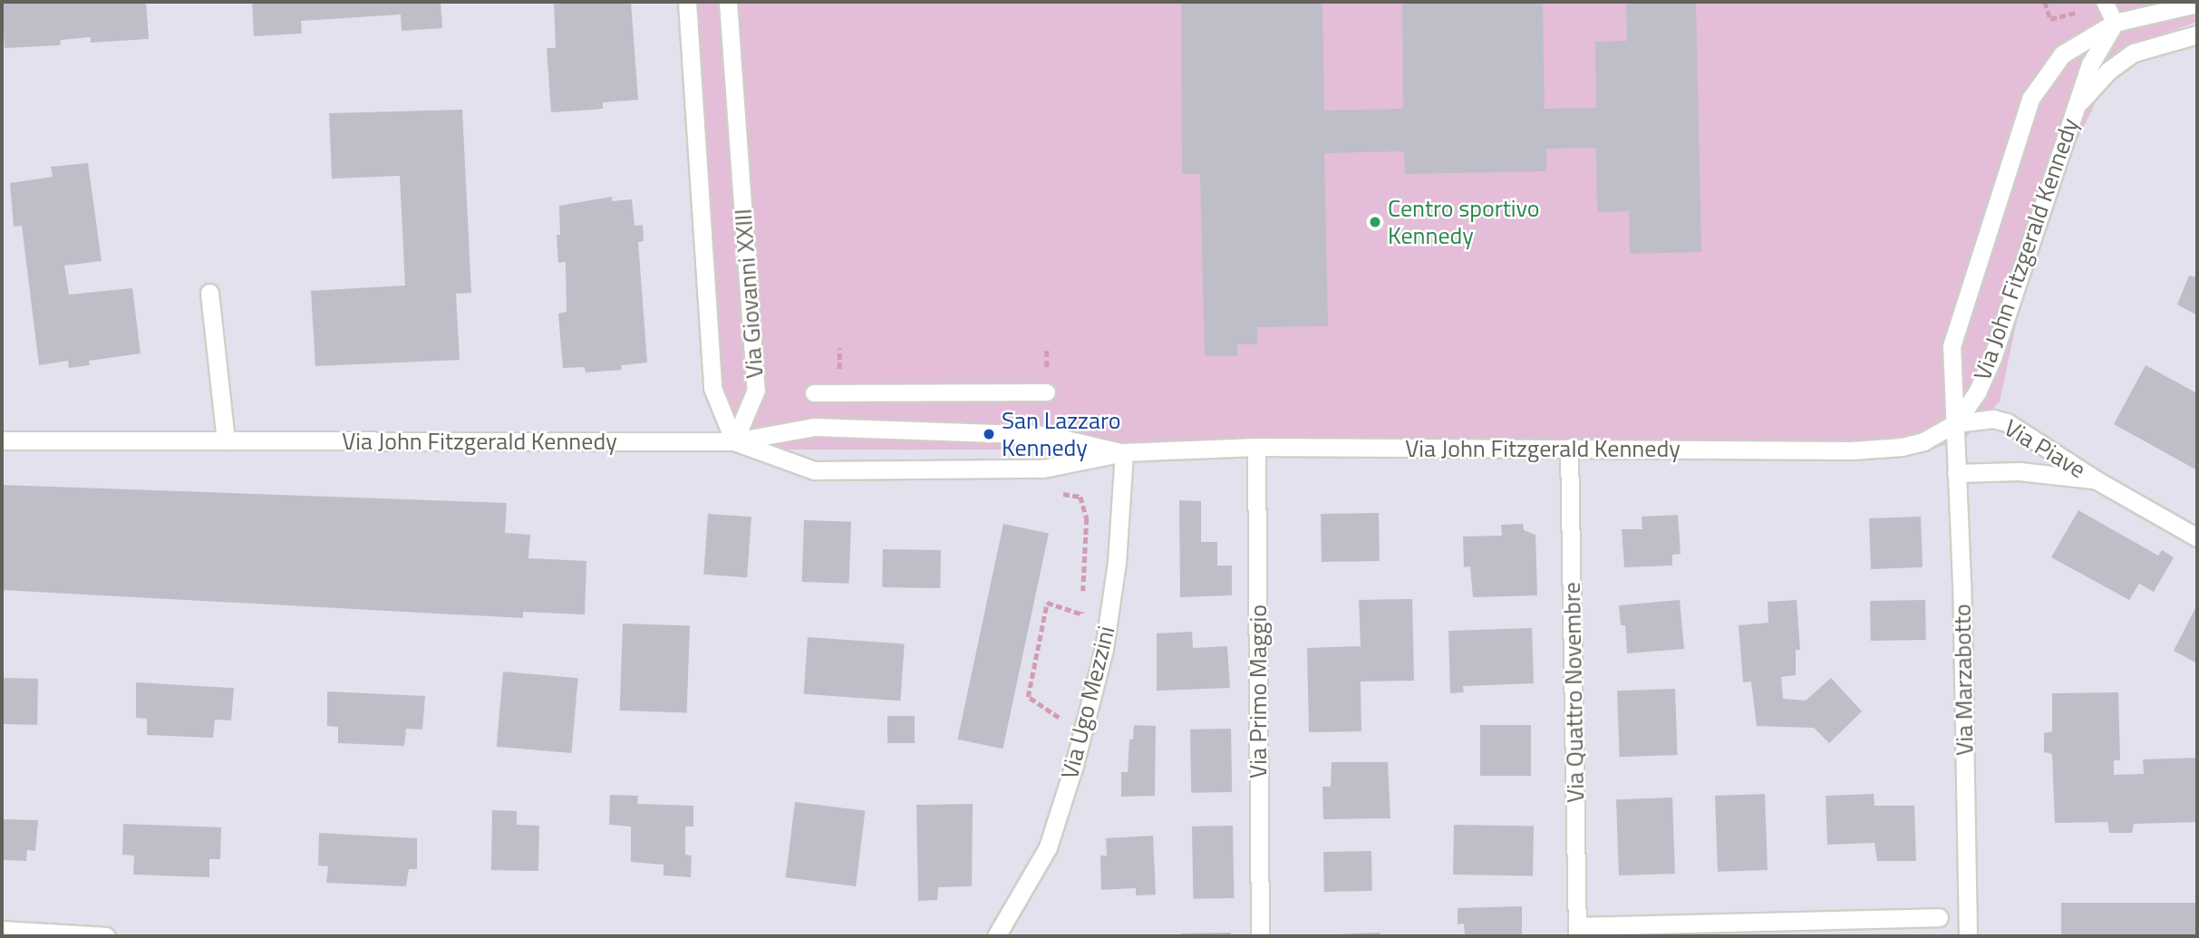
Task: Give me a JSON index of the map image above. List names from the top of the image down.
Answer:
{
  "streets": {
    "street": [
      "Via John Fitzgerald Kennedy",
      "Via Giovanni XXIII",
      "Via Piave",
      "Via Marzabotto",
      "Via Primo Maggio",
      "Via Quattro Novembre",
      "Via Ugo Mezzini"
    ]
  },
  "crossings": [
    ["Via John Fitzgerald Kennedy", "Via Giovanni XXIII"],
    ["Via John Fitzgerald Kennedy", "Via Piave"],
    ["Via John Fitzgerald Kennedy", "Via Marzabotto"],
    ["Via John Fitzgerald Kennedy", "Via Primo Maggio"],
    ["Via John Fitzgerald Kennedy", "Via Quattro Novembre"],
    ["Via John Fitzgerald Kennedy", "Via Ugo Mezzini"],
    ["Via Piave", "Via Marzabotto"]
  ],
  "places": ["Centro sportivo Kennedy", "San Lazzaro Kennedy"]
}
